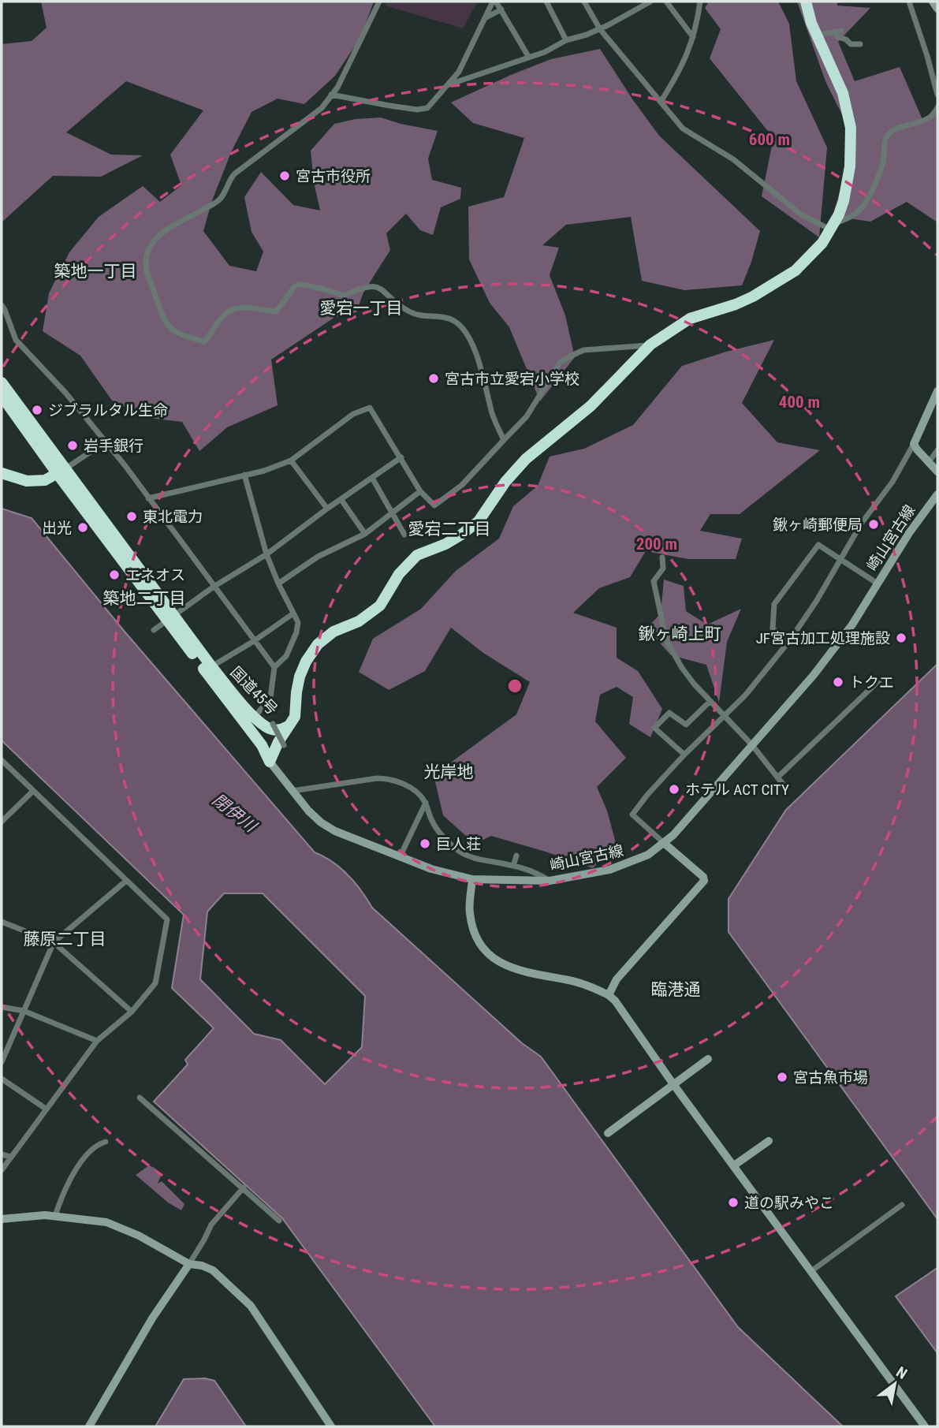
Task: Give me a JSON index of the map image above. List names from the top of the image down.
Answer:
{
  "streets": {
    "highway": ["国道45号"],
    "street": ["崎山宮古線"]
  },
  "districts": [
    "築地一丁目",
    "愛宕一丁目",
    "愛宕二丁目",
    "築地二丁目",
    "鍬ヶ崎上町",
    "光岸地",
    "藤原二丁目",
    "臨港通"
  ],
  "water": ["閉伊川"],
  "places": [
    "宮古市役所",
    "宮古市立愛宕小学校",
    "ジブラルタル生命",
    "岩手銀行",
    "東北電力",
    "鍬ヶ崎郵便局",
    "出光",
    "エネオス",
    "JF宮古加工処理施設",
    "トクエ",
    "ホテル ACT CITY",
    "巨人荘",
    "宮古魚市場",
    "道の駅みやこ"
  ],
  "north": "top right",
  "rings": ["600 m", "400 m", "200 m"]
}
